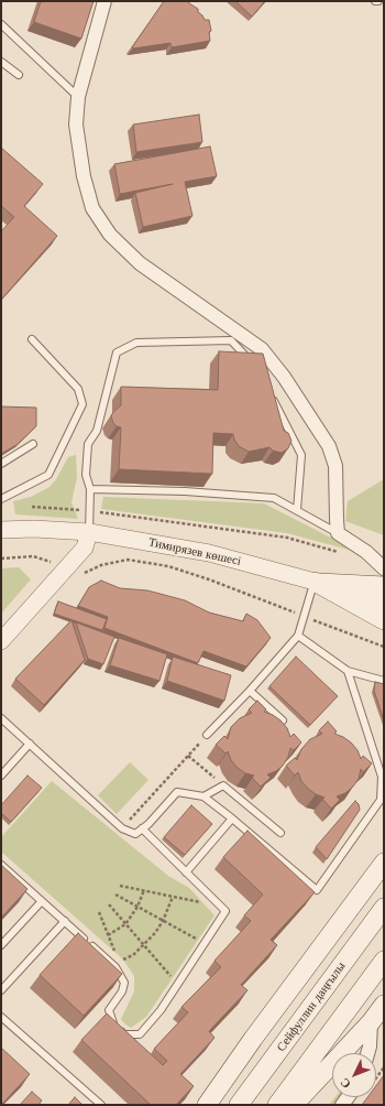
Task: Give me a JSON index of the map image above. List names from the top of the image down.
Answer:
{
  "streets": {
    "main road": ["Сейфуллин даңғылы"],
    "street": ["Тимирязев көшесі"]
  },
  "north": "bottom left"
}
